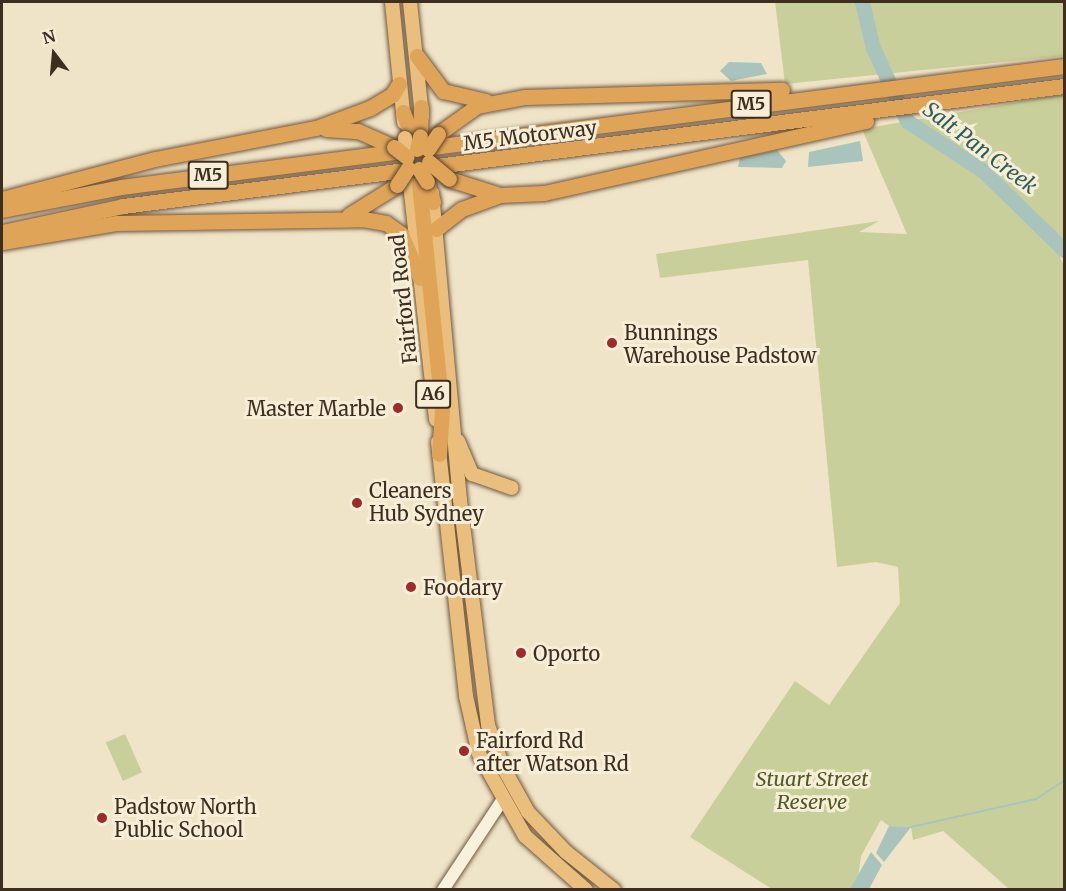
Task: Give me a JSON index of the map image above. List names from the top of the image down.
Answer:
{
  "streets": {
    "highway": [
      "M5",
      "M5 Motorway",
      "Fairford Road",
      "A6"
    ]
  },
  "crossings": [
    ["M5", "M5 Motorway"],
    ["M5", "Fairford Road"],
    ["M5", "A6"],
    ["Fairford Road", "A6"]
  ],
  "water": ["Salt Pan Creek"],
  "parks": ["Stuart Street Reserve"],
  "places": [
    "Bunnings Warehouse Padstow",
    "Master Marble",
    "Cleaners Hub Sydney",
    "Foodary",
    "Oporto",
    "Fairford Rd after Watson Rd",
    "Padstow North Public School"
  ],
  "north": "top"
}
